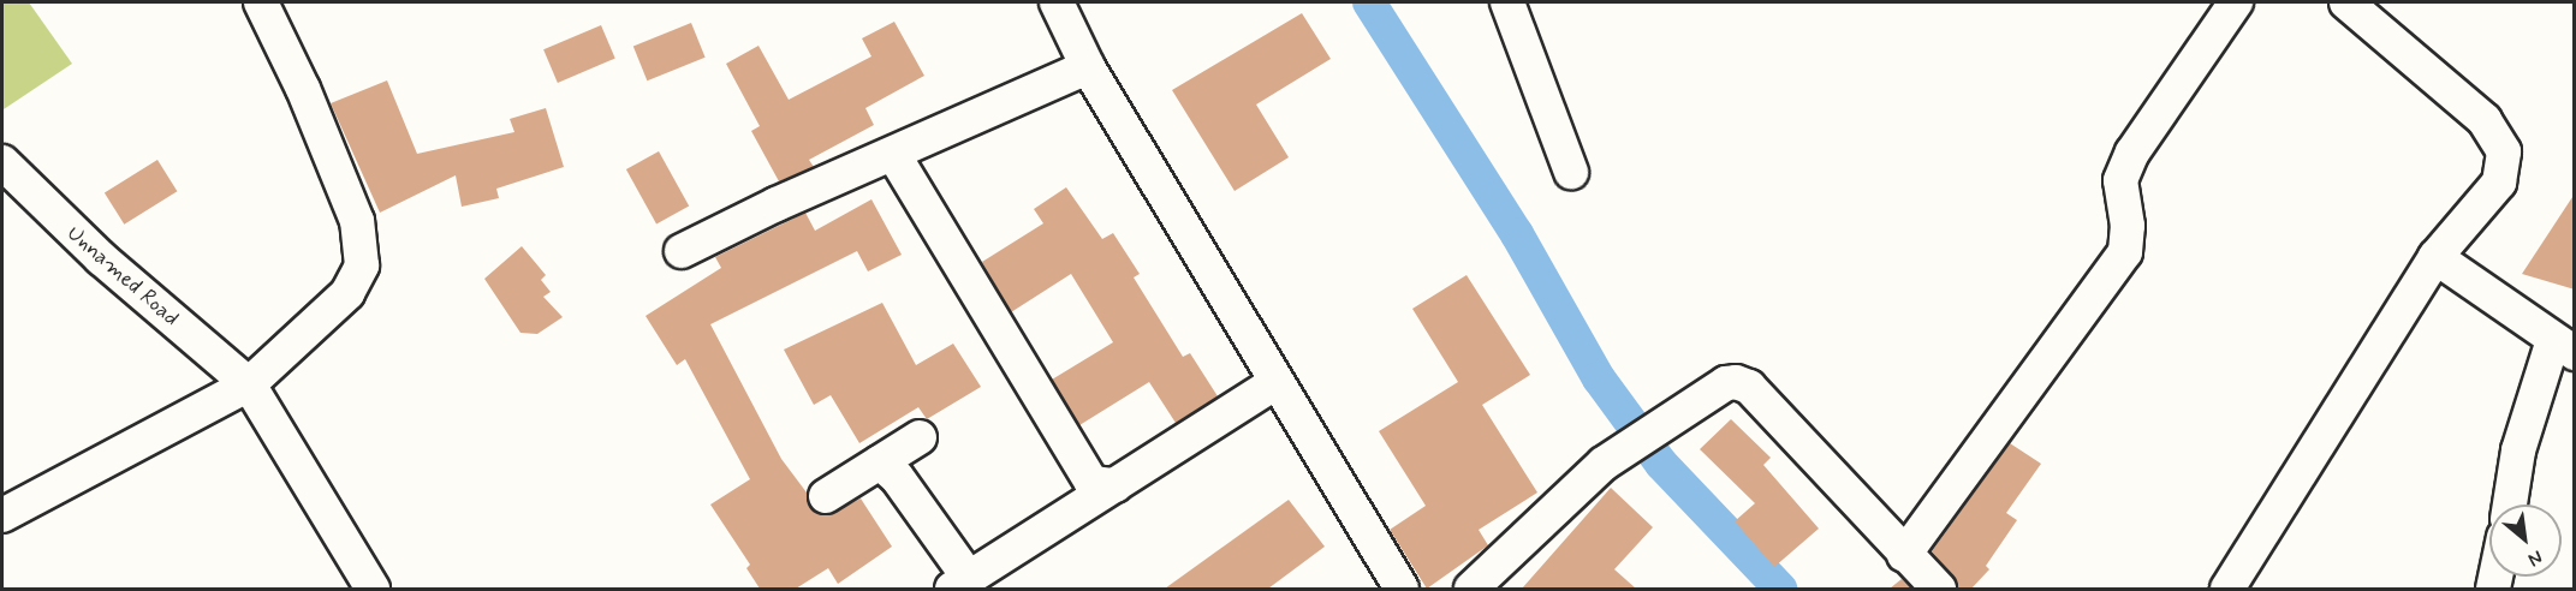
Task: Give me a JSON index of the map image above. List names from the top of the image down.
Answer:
{
  "streets": {
    "street": ["Unnamed Road"]
  },
  "north": "bottom right"
}
